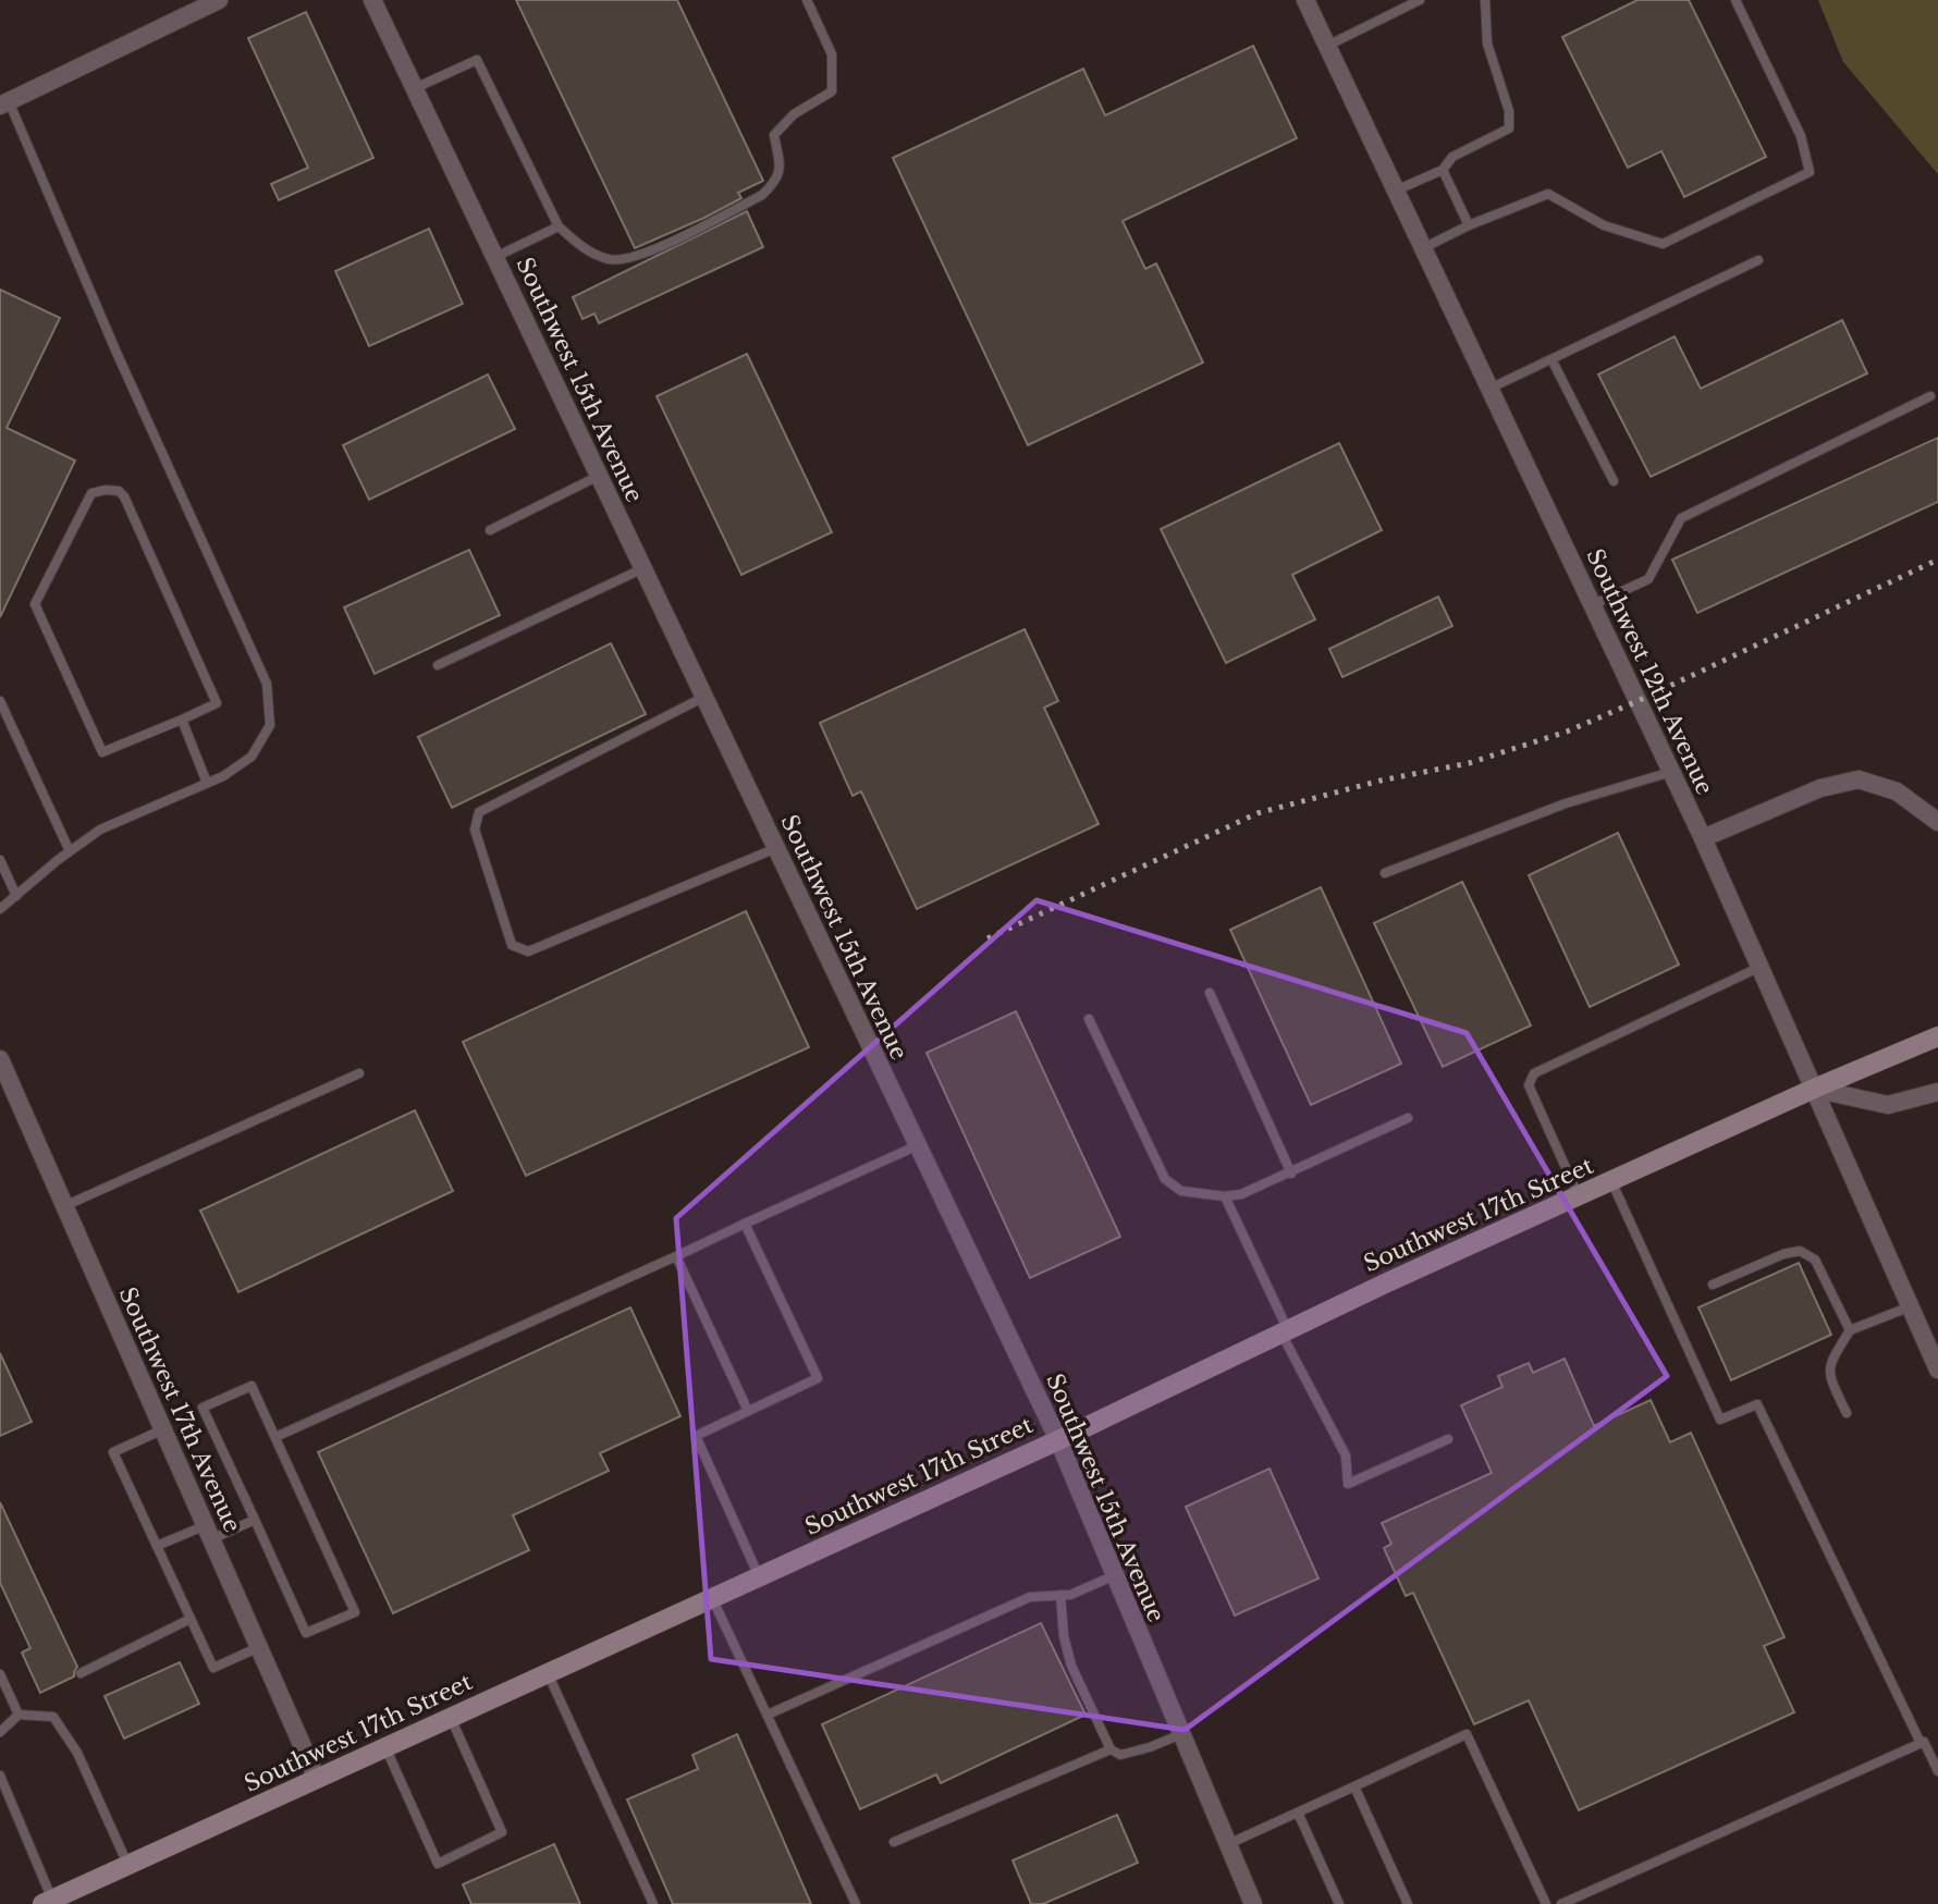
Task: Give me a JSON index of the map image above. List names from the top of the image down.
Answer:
{
  "streets": {
    "main road": ["Southwest 17th Street"],
    "street": ["Southwest 15th Avenue", "Southwest 12th Avenue", "Southwest 17th Avenue"]
  },
  "crossings": [
    ["Southwest 15th Avenue", "Southwest 17th Street"],
    ["Southwest 12th Avenue", "Southwest 17th Street"],
    ["Southwest 17th Street", "Southwest 17th Avenue"]
  ]
}
